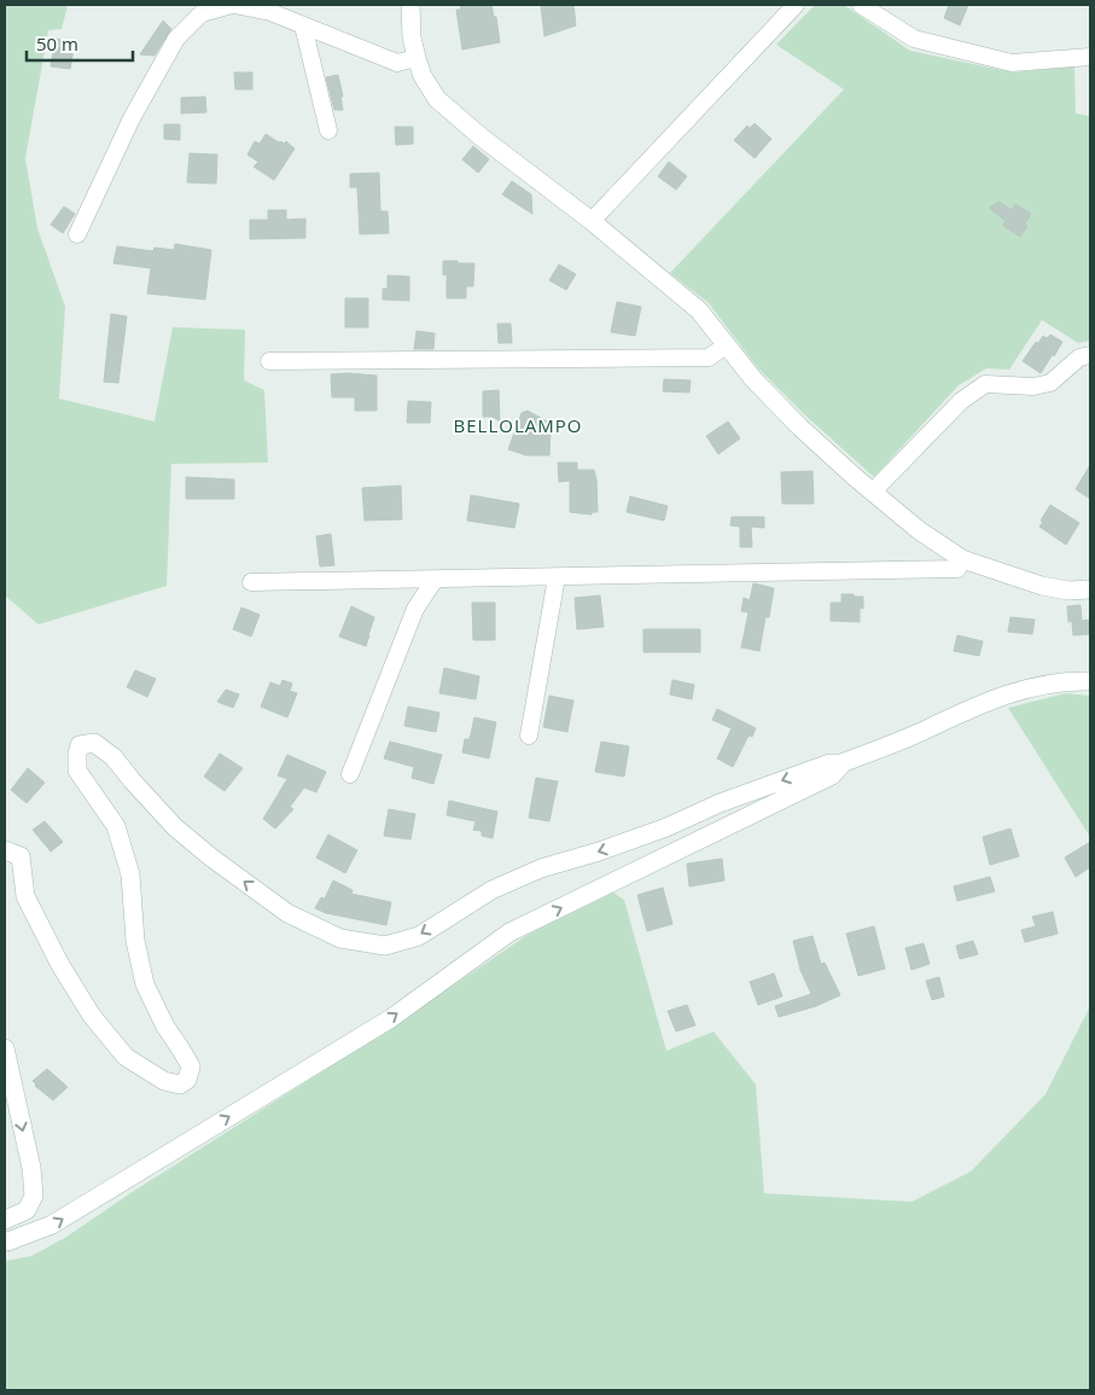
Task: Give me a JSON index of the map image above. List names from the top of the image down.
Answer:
{
  "districts": ["BELLOLAMPO"],
  "scale_bar": "50 m"
}
